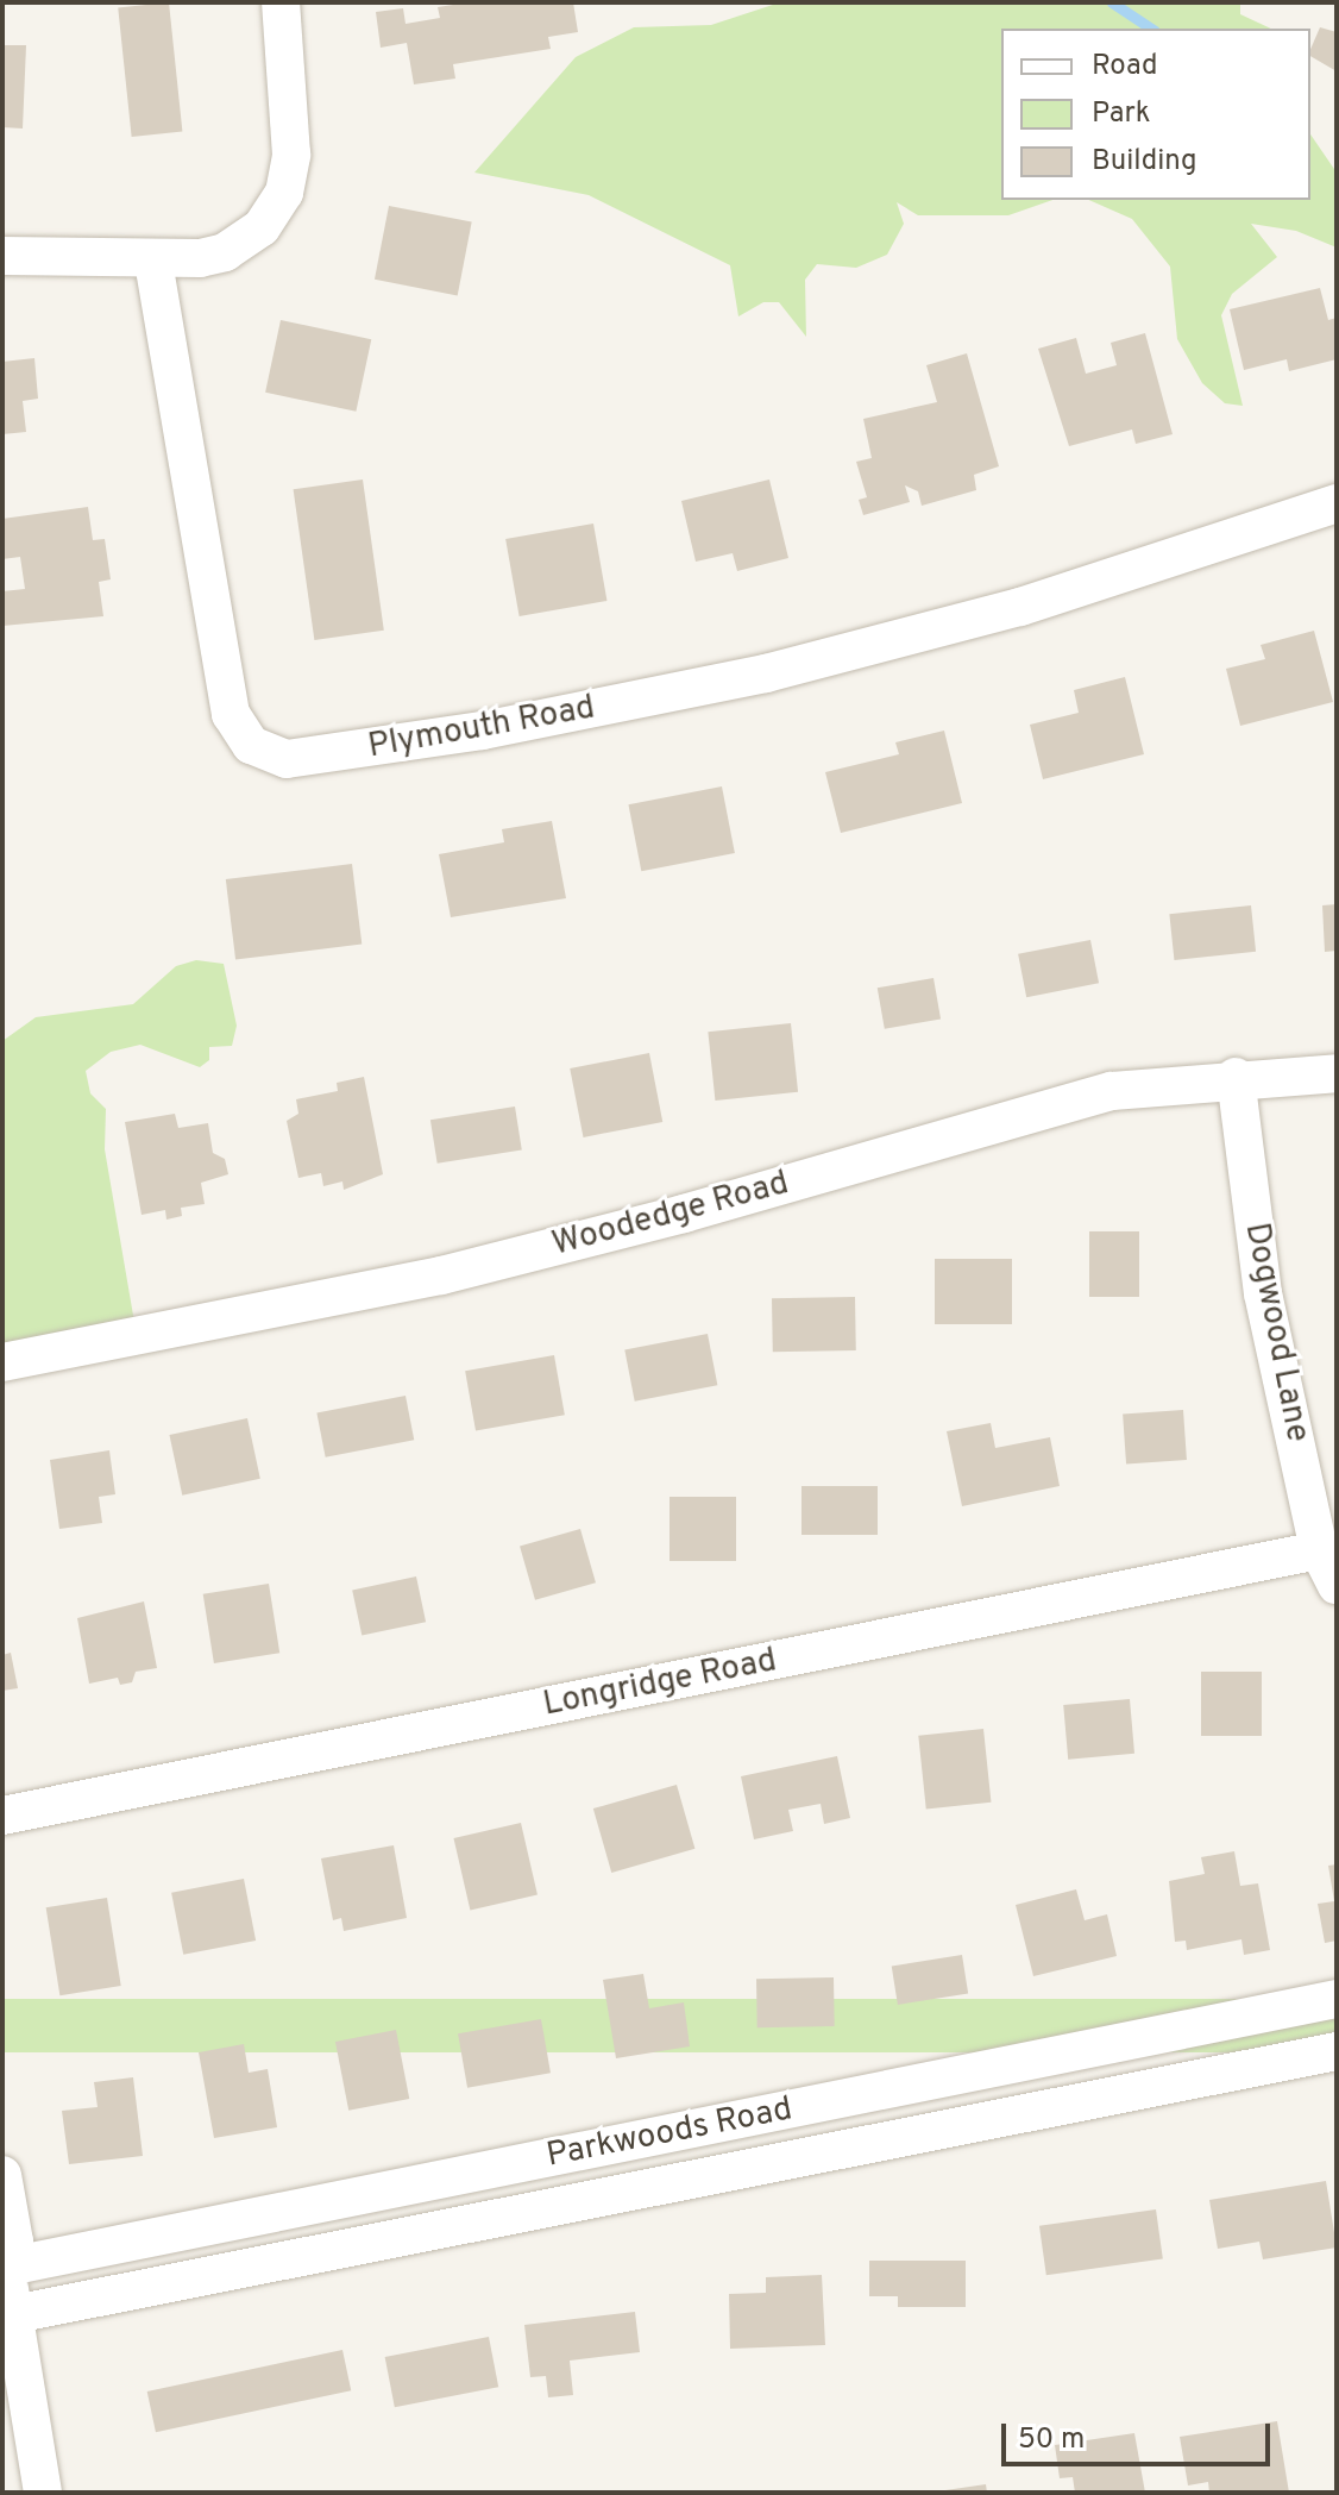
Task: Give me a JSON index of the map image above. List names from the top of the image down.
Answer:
{
  "streets": {
    "street": [
      "Plymouth Road",
      "Woodedge Road",
      "Dogwood Lane",
      "Longridge Road",
      "Parkwoods Road"
    ]
  },
  "crossings": [
    ["Woodedge Road", "Dogwood Lane"],
    ["Dogwood Lane", "Longridge Road"]
  ],
  "legend": ["Road", "Park", "Building"],
  "scale_bar": "50 m"
}
